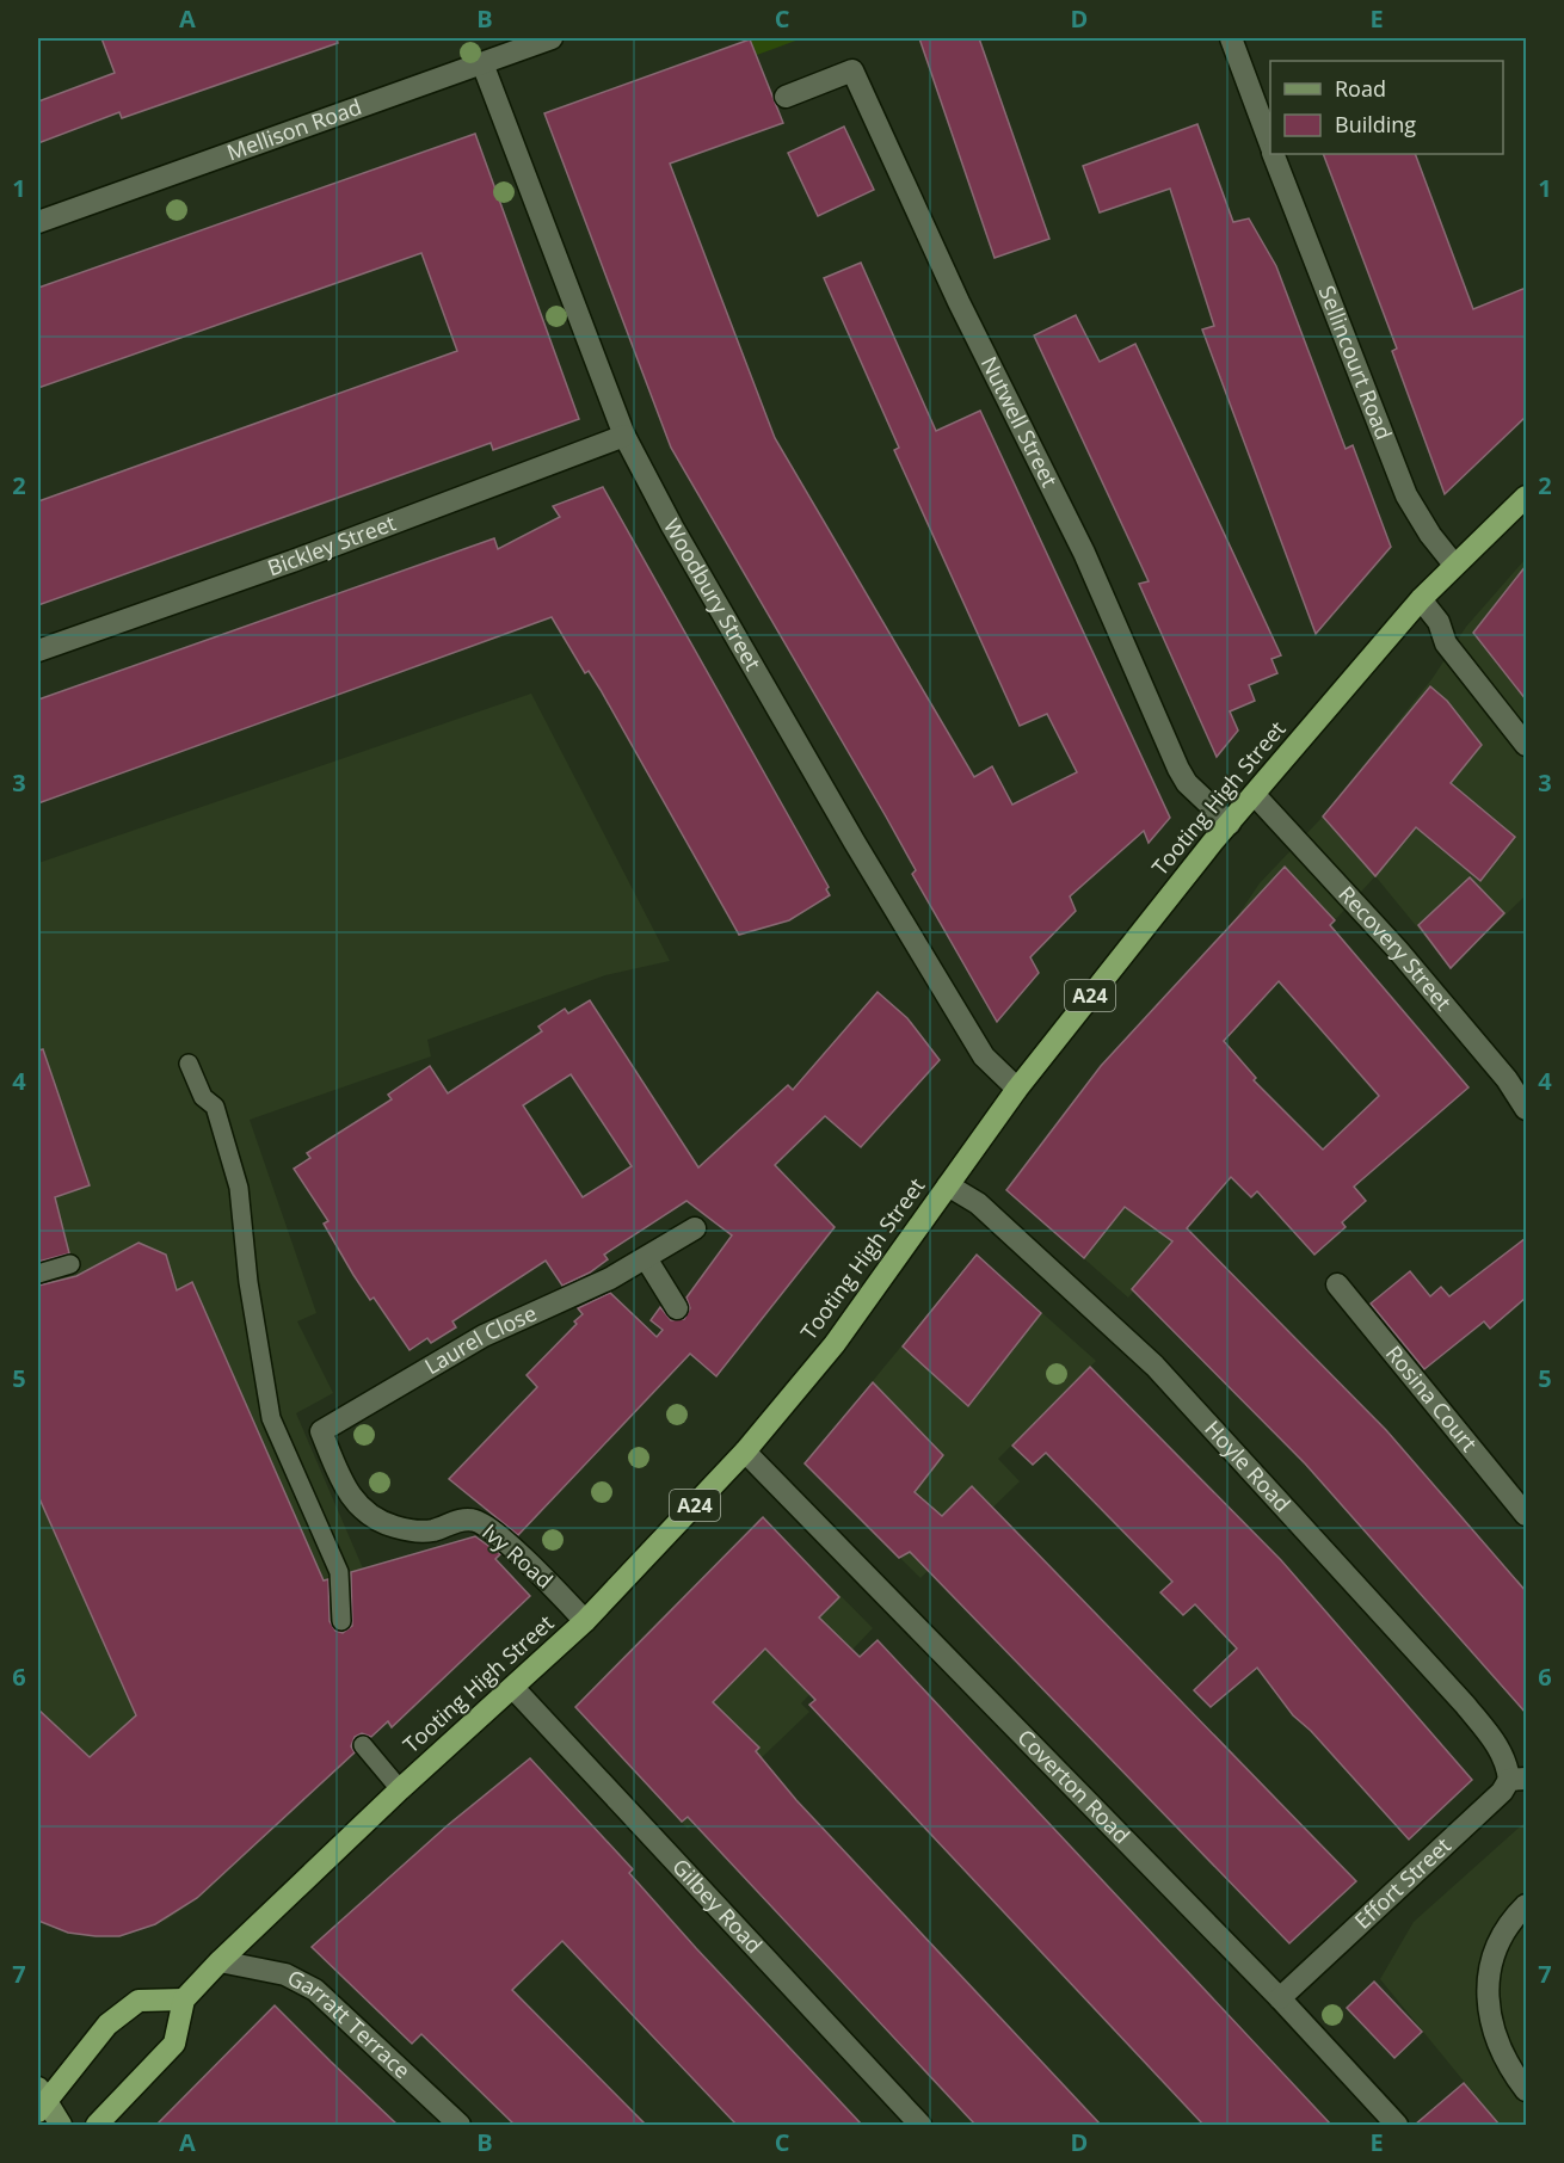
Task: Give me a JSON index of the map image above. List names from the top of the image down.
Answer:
{
  "streets": {
    "highway": ["Tooting High Street", "A24"],
    "street": [
      "Mellison Road",
      "Sellincourt Road",
      "Nutwell Street",
      "Bickley Street",
      "Woodbury Street",
      "Recovery Street",
      "Laurel Close",
      "Rosina Court",
      "Hoyle Road",
      "Ivy Road",
      "Coverton Road",
      "Effort Street",
      "Gilbey Road",
      "Garratt Terrace"
    ]
  },
  "crossings": [
    ["Mellison Road", "Woodbury Street"],
    ["Sellincourt Road", "Tooting High Street"],
    ["Nutwell Street", "Tooting High Street"],
    ["Bickley Street", "Woodbury Street"],
    ["Woodbury Street", "Tooting High Street"],
    ["Tooting High Street", "Recovery Street"],
    ["Tooting High Street", "Hoyle Road"],
    ["Tooting High Street", "Ivy Road"],
    ["Tooting High Street", "Coverton Road"],
    ["Tooting High Street", "Gilbey Road"],
    ["Tooting High Street", "Garratt Terrace"],
    ["Laurel Close", "Ivy Road"],
    ["Hoyle Road", "Effort Street"],
    ["Coverton Road", "Effort Street"]
  ],
  "legend": ["Road", "Building"],
  "grid": {
    "columns": [
      "A",
      "B",
      "C",
      "D",
      "E"
    ],
    "rows": [
      "1",
      "2",
      "3",
      "4",
      "5",
      "6",
      "7"
    ]
  }
}
